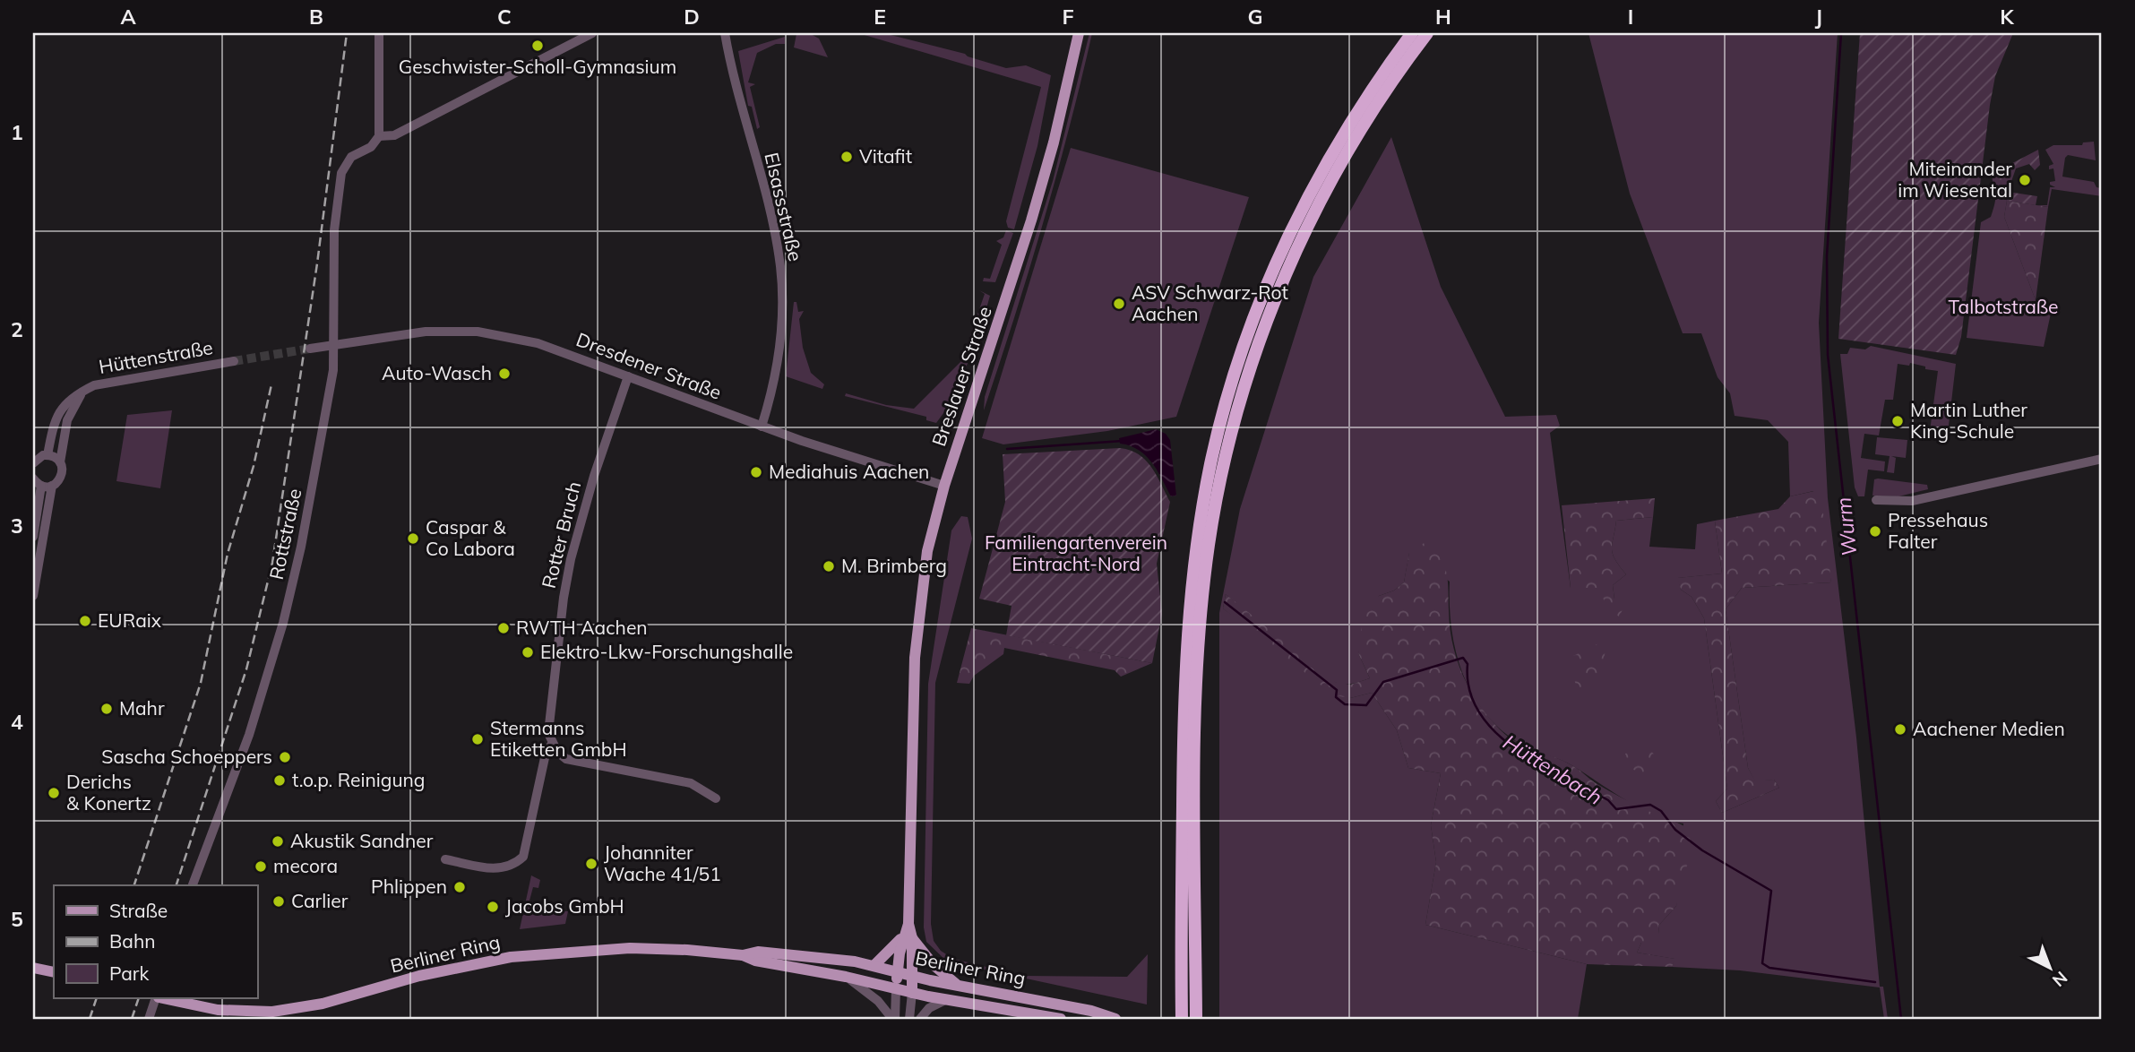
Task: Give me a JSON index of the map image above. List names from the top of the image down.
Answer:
{
  "streets": {
    "main road": ["Breslauer Straße", "Berliner Ring"],
    "street": [
      "Elsassstraße",
      "Hüttenstraße",
      "Dresdener Straße",
      "Rottstraße",
      "Rotter Bruch"
    ]
  },
  "crossings": [
    ["Elsassstraße", "Dresdener Straße"],
    ["Dresdener Straße", "Breslauer Straße"],
    ["Dresdener Straße", "Rottstraße"],
    ["Dresdener Straße", "Rotter Bruch"],
    ["Breslauer Straße", "Berliner Ring"]
  ],
  "water": ["Wurm", "Hüttenbach"],
  "parks": ["Talbotstraße", "Familiengartenverein Eintracht-Nord"],
  "places": [
    "Geschwister-Scholl-Gymnasium",
    "Vitafit",
    "Miteinander im Wiesental",
    "ASV Schwarz-Rot Aachen",
    "Auto-Wasch",
    "Martin Luther King-Schule",
    "Mediahuis Aachen",
    "Pressehaus Falter",
    "Caspar & Co Labora",
    "M. Brimberg",
    "EURaix",
    "RWTH Aachen",
    "Elektro-Lkw-Forschungshalle",
    "Mahr",
    "Aachener Medien",
    "Stermanns Etiketten GmbH",
    "Sascha Schoeppers",
    "t.o.p. Reinigung",
    "Derichs & Konertz",
    "Akustik Sandner",
    "Johanniter Wache 41/51",
    "mecora",
    "Phlippen",
    "Carlier",
    "Jacobs GmbH"
  ],
  "legend": ["Straße", "Bahn", "Park"],
  "north": "bottom right",
  "grid": {
    "columns": [
      "A",
      "B",
      "C",
      "D",
      "E",
      "F",
      "G",
      "H",
      "I",
      "J",
      "K"
    ],
    "rows": [
      "1",
      "2",
      "3",
      "4",
      "5"
    ]
  }
}
